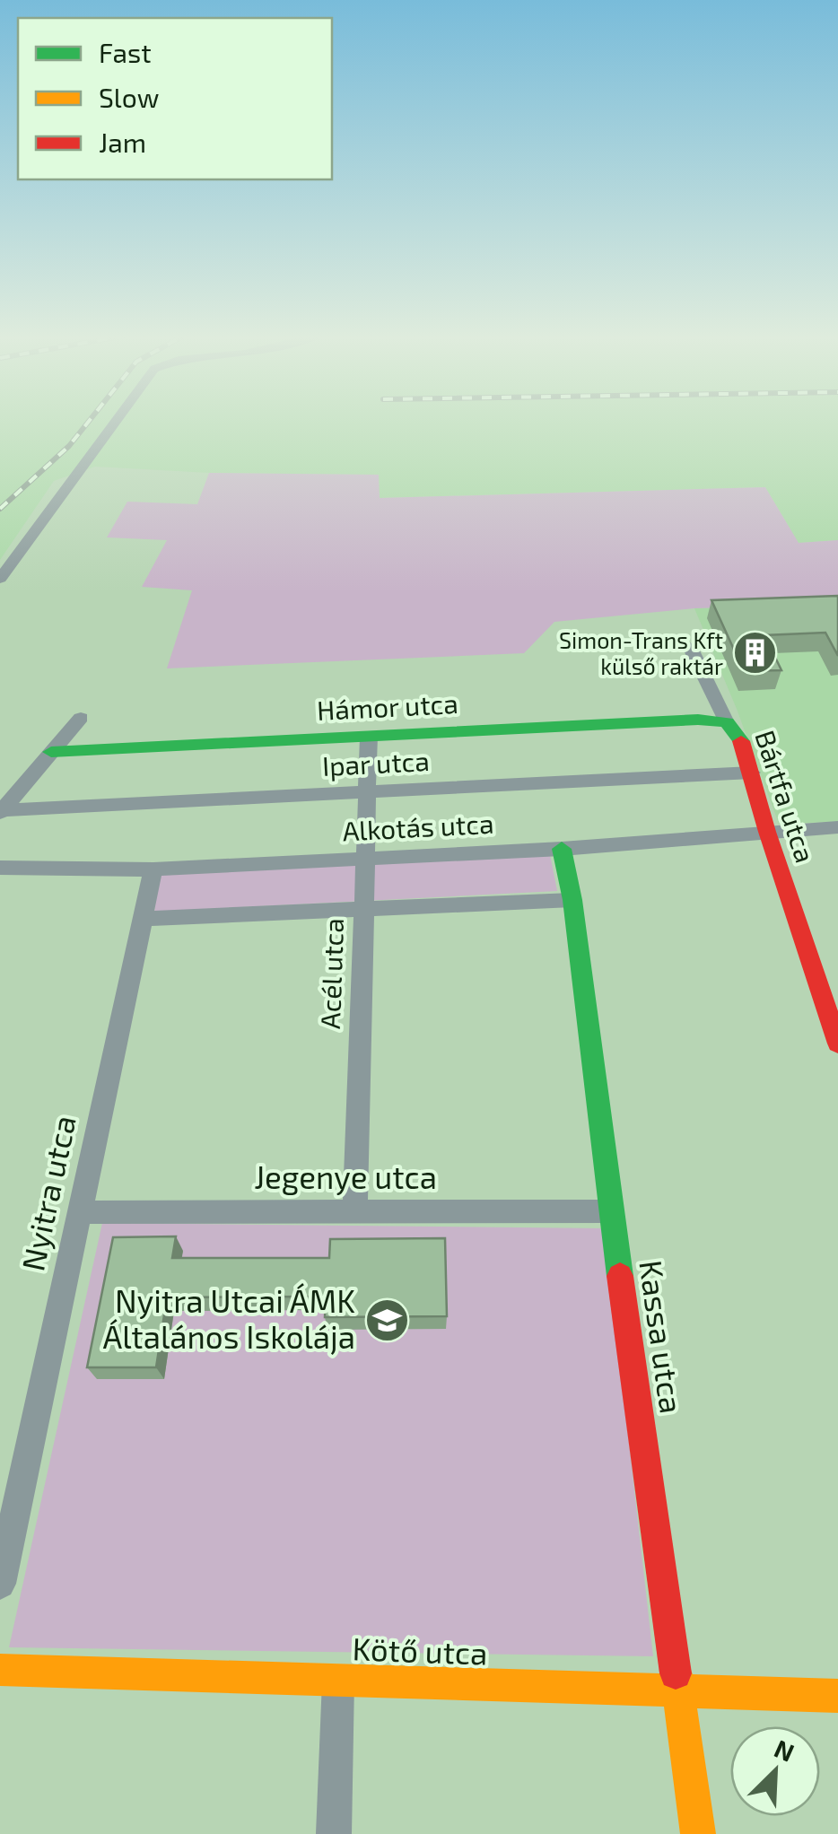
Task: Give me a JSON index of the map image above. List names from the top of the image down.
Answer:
{
  "streets": {
    "street": [
      "Hámor utca",
      "Ipar utca",
      "Bártfa utca",
      "Alkotás utca",
      "Acél utca",
      "Jegenye utca",
      "Nyitra utca",
      "Kassa utca",
      "Kötő utca"
    ]
  },
  "crossings": [
    ["Hámor utca", "Bártfa utca"],
    ["Hámor utca", "Acél utca"],
    ["Ipar utca", "Bártfa utca"],
    ["Ipar utca", "Acél utca"],
    ["Bártfa utca", "Alkotás utca"],
    ["Alkotás utca", "Acél utca"],
    ["Alkotás utca", "Nyitra utca"],
    ["Alkotás utca", "Kassa utca"],
    ["Acél utca", "Jegenye utca"],
    ["Jegenye utca", "Nyitra utca"],
    ["Jegenye utca", "Kassa utca"],
    ["Kassa utca", "Kötő utca"]
  ],
  "places": {
    "building": ["Simon-Trans Kft külső raktár"],
    "school or university": ["Nyitra Utcai ÁMK Általános Iskolája"]
  },
  "legend": ["Fast", "Slow", "Jam"],
  "north": "top right"
}
